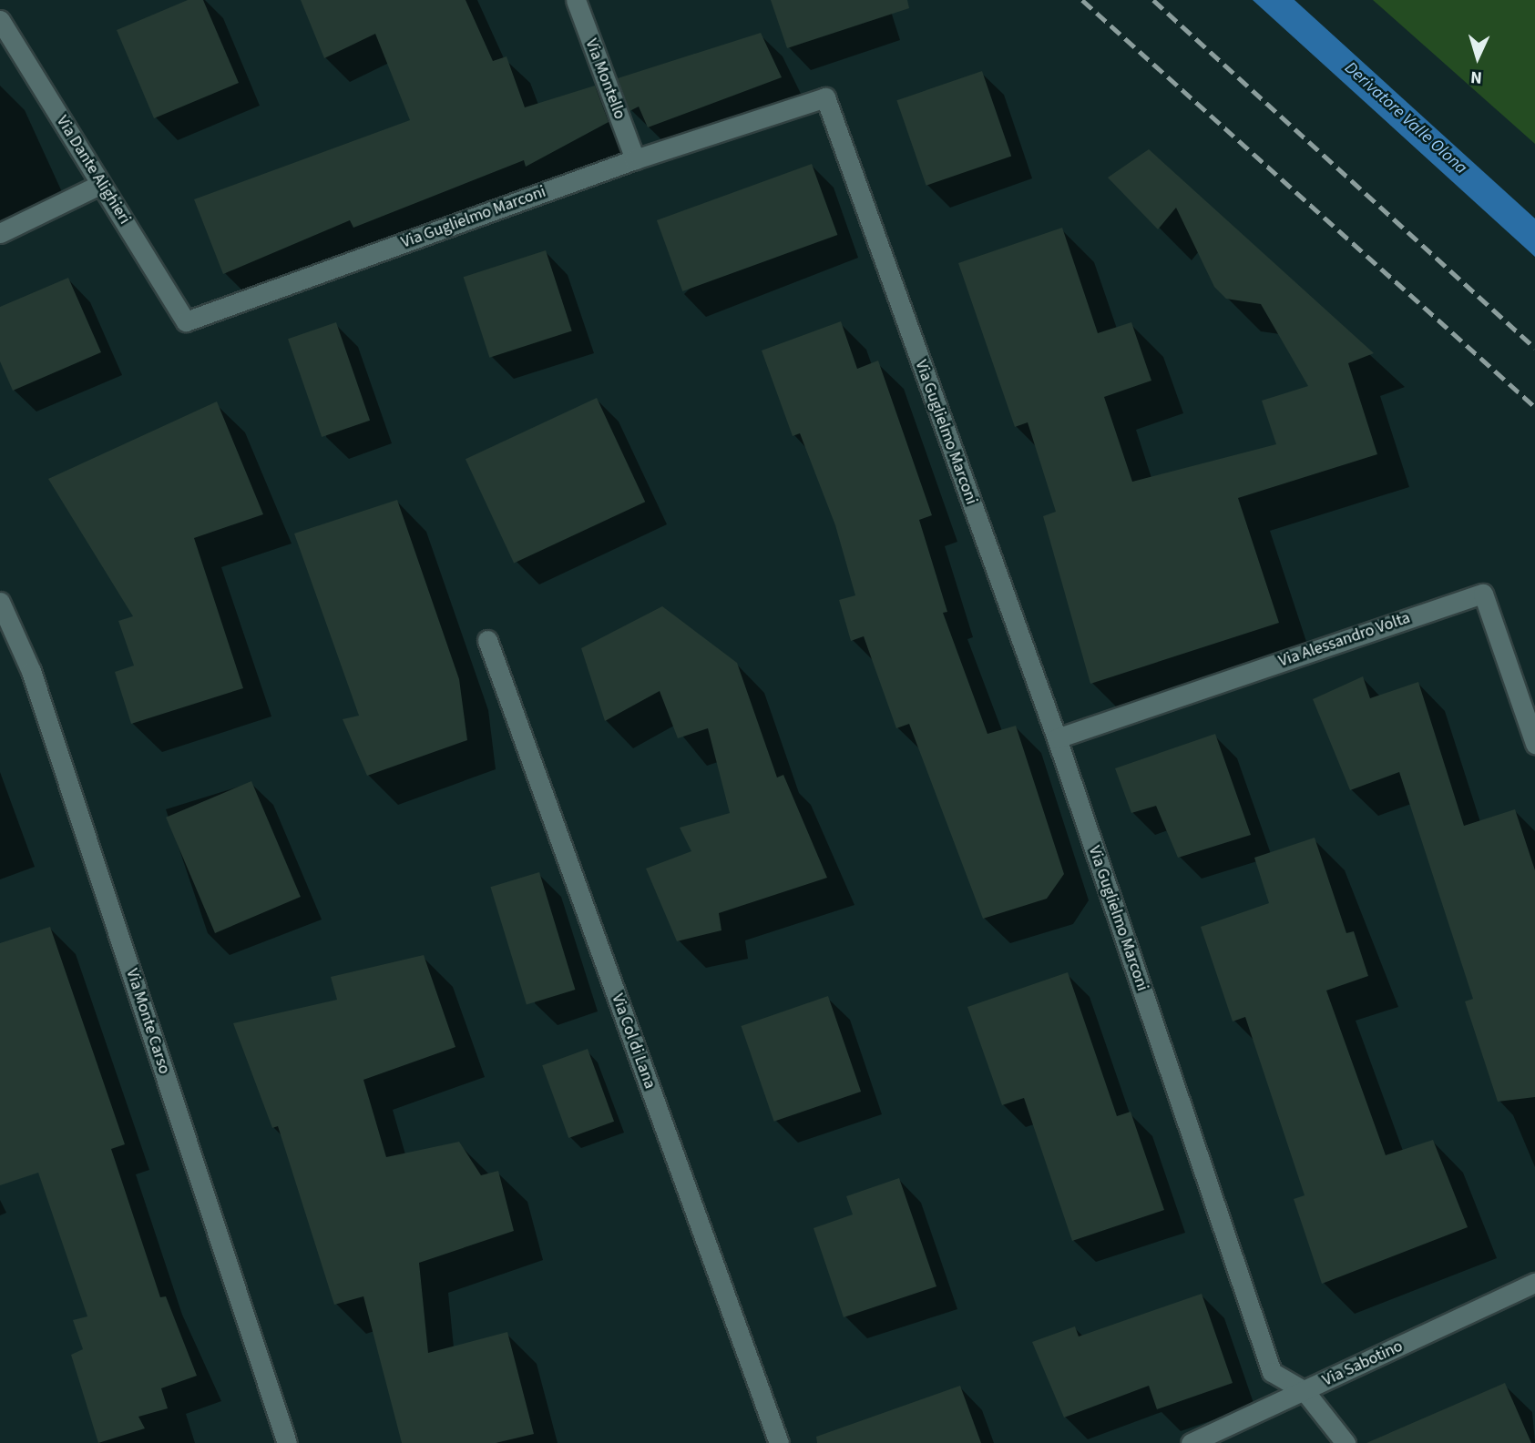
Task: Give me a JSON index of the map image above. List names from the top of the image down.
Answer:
{
  "streets": {
    "street": [
      "Via Montello",
      "Via Dante Alighieri",
      "Via Guglielmo Marconi",
      "Via Alessandro Volta",
      "Via Monte Carso",
      "Via Col di Lana",
      "Via Sabotino"
    ]
  },
  "crossings": [
    ["Via Montello", "Via Guglielmo Marconi"],
    ["Via Dante Alighieri", "Via Guglielmo Marconi"],
    ["Via Guglielmo Marconi", "Via Alessandro Volta"],
    ["Via Guglielmo Marconi", "Via Sabotino"]
  ],
  "water": ["Derivatore Valle Olona"],
  "north": "bottom"
}
